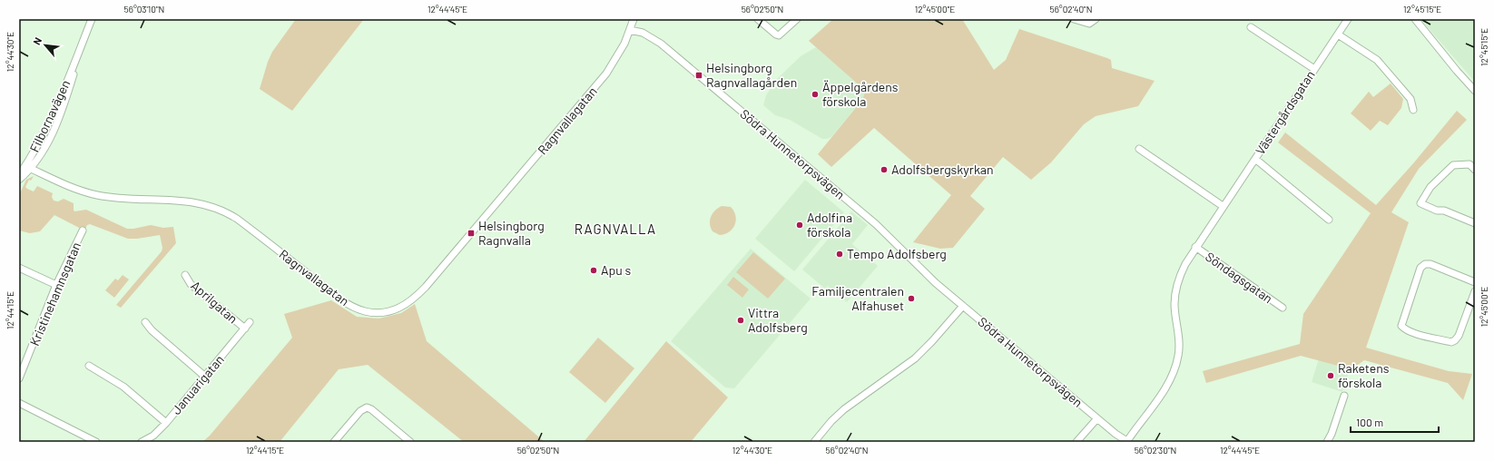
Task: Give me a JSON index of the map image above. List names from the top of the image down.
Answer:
{
  "streets": {
    "street": [
      "Västergårdsgatan",
      "Filbornavägen",
      "Ragnvallagatan",
      "Södra Hunnetorpsvägen",
      "Söndagsgatan",
      "Kristinehamnsgatan",
      "Aprilgatan",
      "Januarigatan"
    ]
  },
  "crossings": [
    ["Västergårdsgatan", "Södra Hunnetorpsvägen"],
    ["Västergårdsgatan", "Söndagsgatan"],
    ["Filbornavägen", "Ragnvallagatan"],
    ["Ragnvallagatan", "Södra Hunnetorpsvägen"],
    ["Aprilgatan", "Januarigatan"]
  ],
  "districts": ["RAGNVALLA"],
  "places": {
    "transit": ["Helsingborg Ragnvallagården", "Helsingborg Ragnvalla"],
    "other": [
      "Äppelgårdens förskola",
      "Adolfsbergskyrkan",
      "Adolfina förskola",
      "Tempo Adolfsberg",
      "Apu s",
      "Familjecentralen Alfahuset",
      "Vittra Adolfsberg",
      "Raketens förskola"
    ]
  },
  "scale_bar": "100 m",
  "north": "top left",
  "coordinates": [
    "56°03'10\"N",
    "12°44'45\"E",
    "56°02'50\"N",
    "12°45'00\"E",
    "56°02'40\"N",
    "12°45'15\"E",
    "12°44'30\"E",
    "12°44'15\"E",
    "56°02'30\"N"
  ]
}
